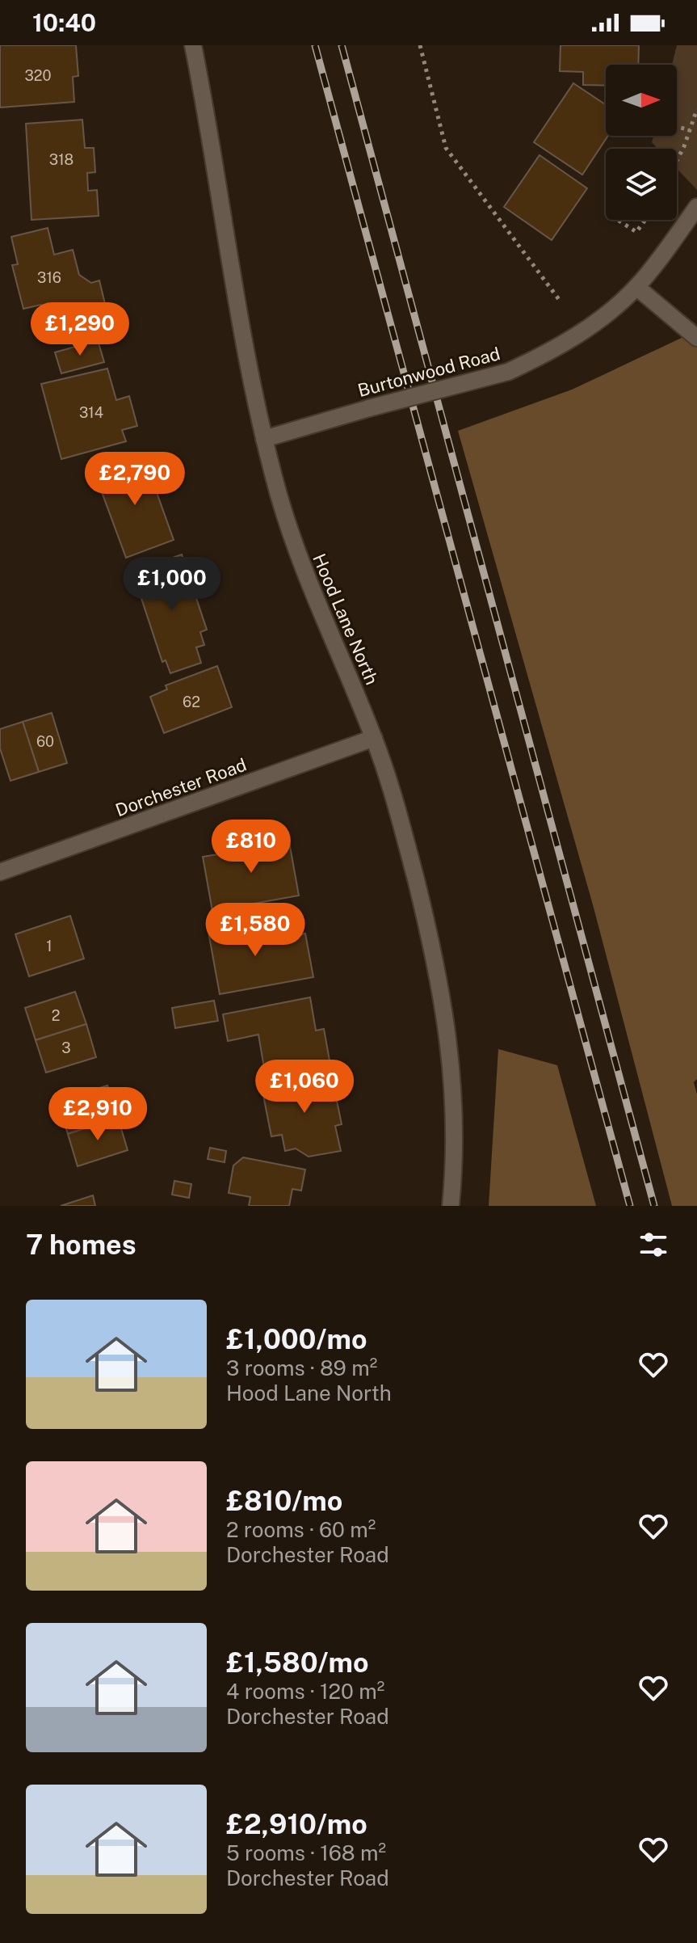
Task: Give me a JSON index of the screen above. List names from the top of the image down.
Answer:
{
  "streets": {
    "street": ["Burtonwood Road", "Hood Lane North", "Dorchester Road"]
  },
  "crossings": [
    ["Burtonwood Road", "Hood Lane North"],
    ["Hood Lane North", "Dorchester Road"]
  ],
  "house_numbers": [
    "320",
    "318",
    "316",
    "314",
    "62",
    "60",
    "1",
    "2",
    "3"
  ],
  "north": "right",
  "page": {
    "status": "10:40",
    "price": [
      "£1,290",
      "£2,790",
      "£1,000",
      "£810",
      "£1,580",
      "£1,060",
      "£2,910"
    ],
    "heading": "7 homes",
    "list": [
      {
        "name": "£1,000/mo",
        "note": "3 rooms · 89 m² · Hood Lane North"
      },
      {
        "name": "£810/mo",
        "note": "2 rooms · 60 m² · Dorchester Road"
      },
      {
        "name": "£1,580/mo",
        "note": "4 rooms · 120 m² · Dorchester Road"
      },
      {
        "name": "£2,910/mo",
        "note": "5 rooms · 168 m² · Dorchester Road"
      }
    ]
  }
}
